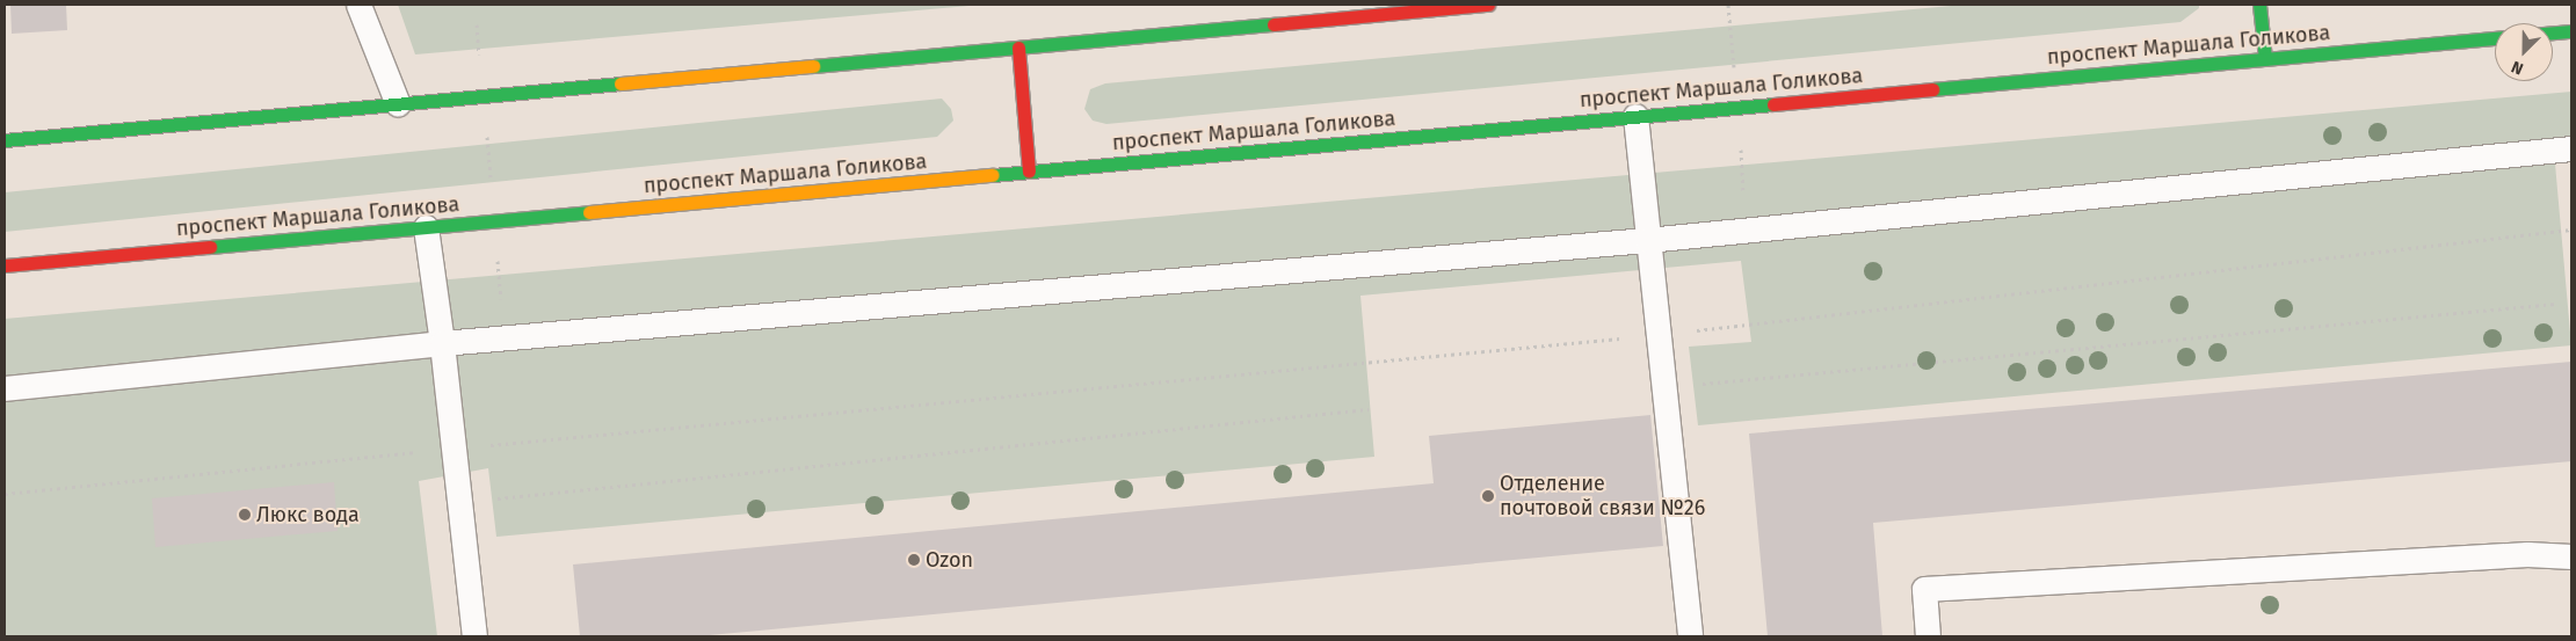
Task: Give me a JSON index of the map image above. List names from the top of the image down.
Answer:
{
  "streets": {
    "main road": ["проспект Маршала Голикова"]
  },
  "places": ["Отделение почтовой связи №26", "Люкс вода", "Ozon"],
  "north": "bottom left"
}
